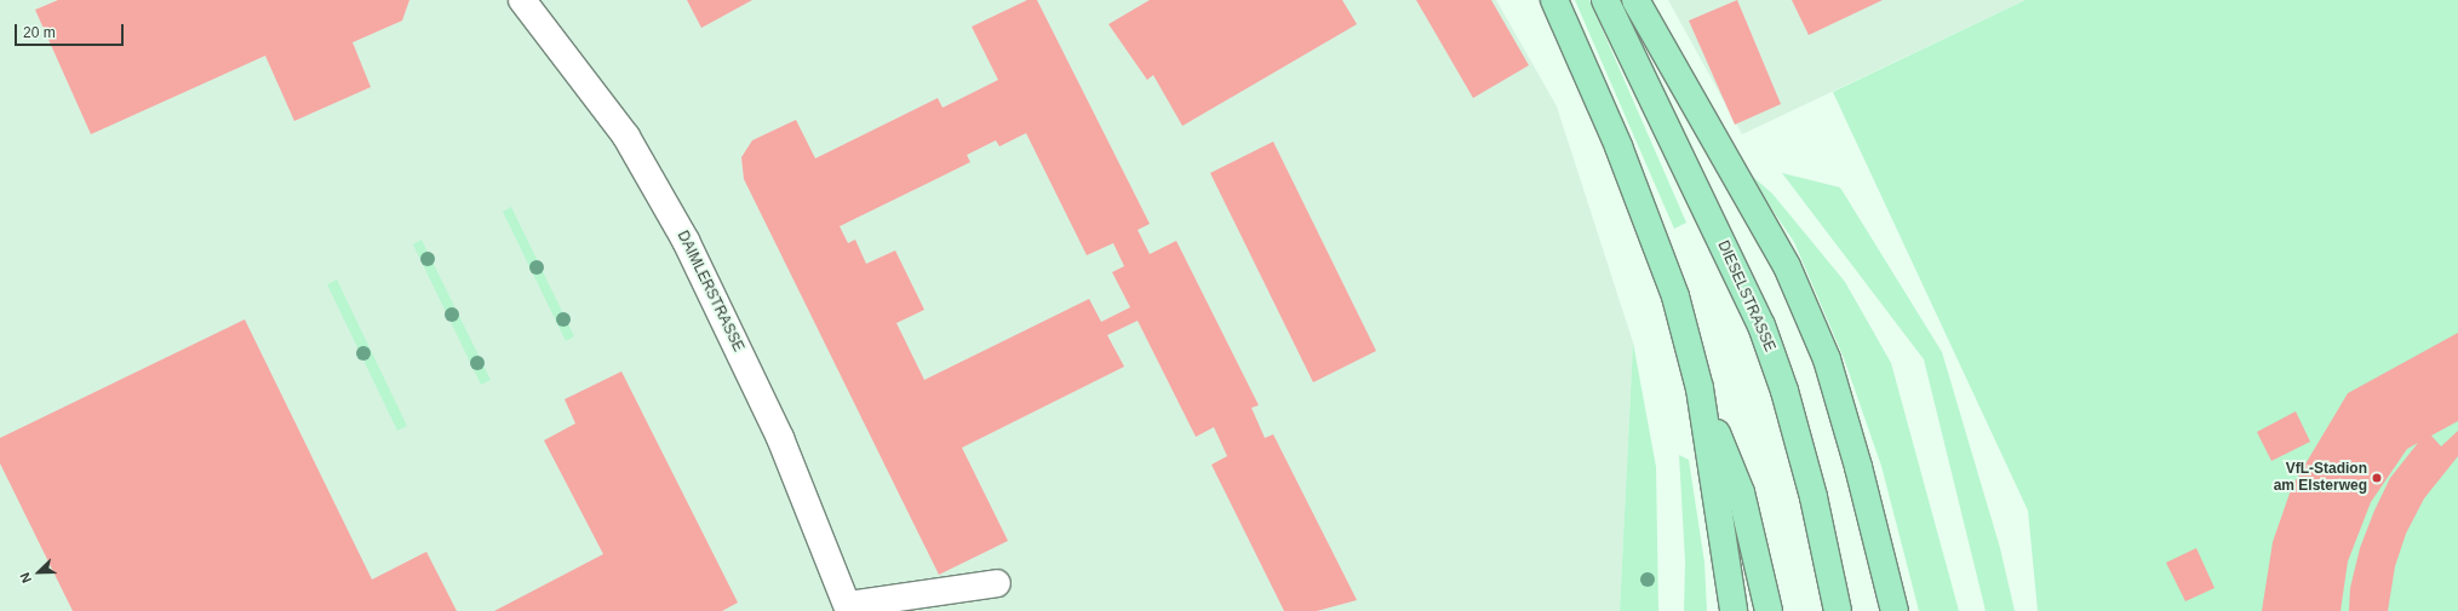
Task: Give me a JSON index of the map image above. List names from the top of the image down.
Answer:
{
  "streets": {
    "main road": ["DIESELSTRASSE"],
    "street": ["DAIMLERSTRASSE"]
  },
  "places": ["VfL-Stadion am Elsterweg"],
  "scale_bar": "20 m",
  "north": "bottom left"
}
